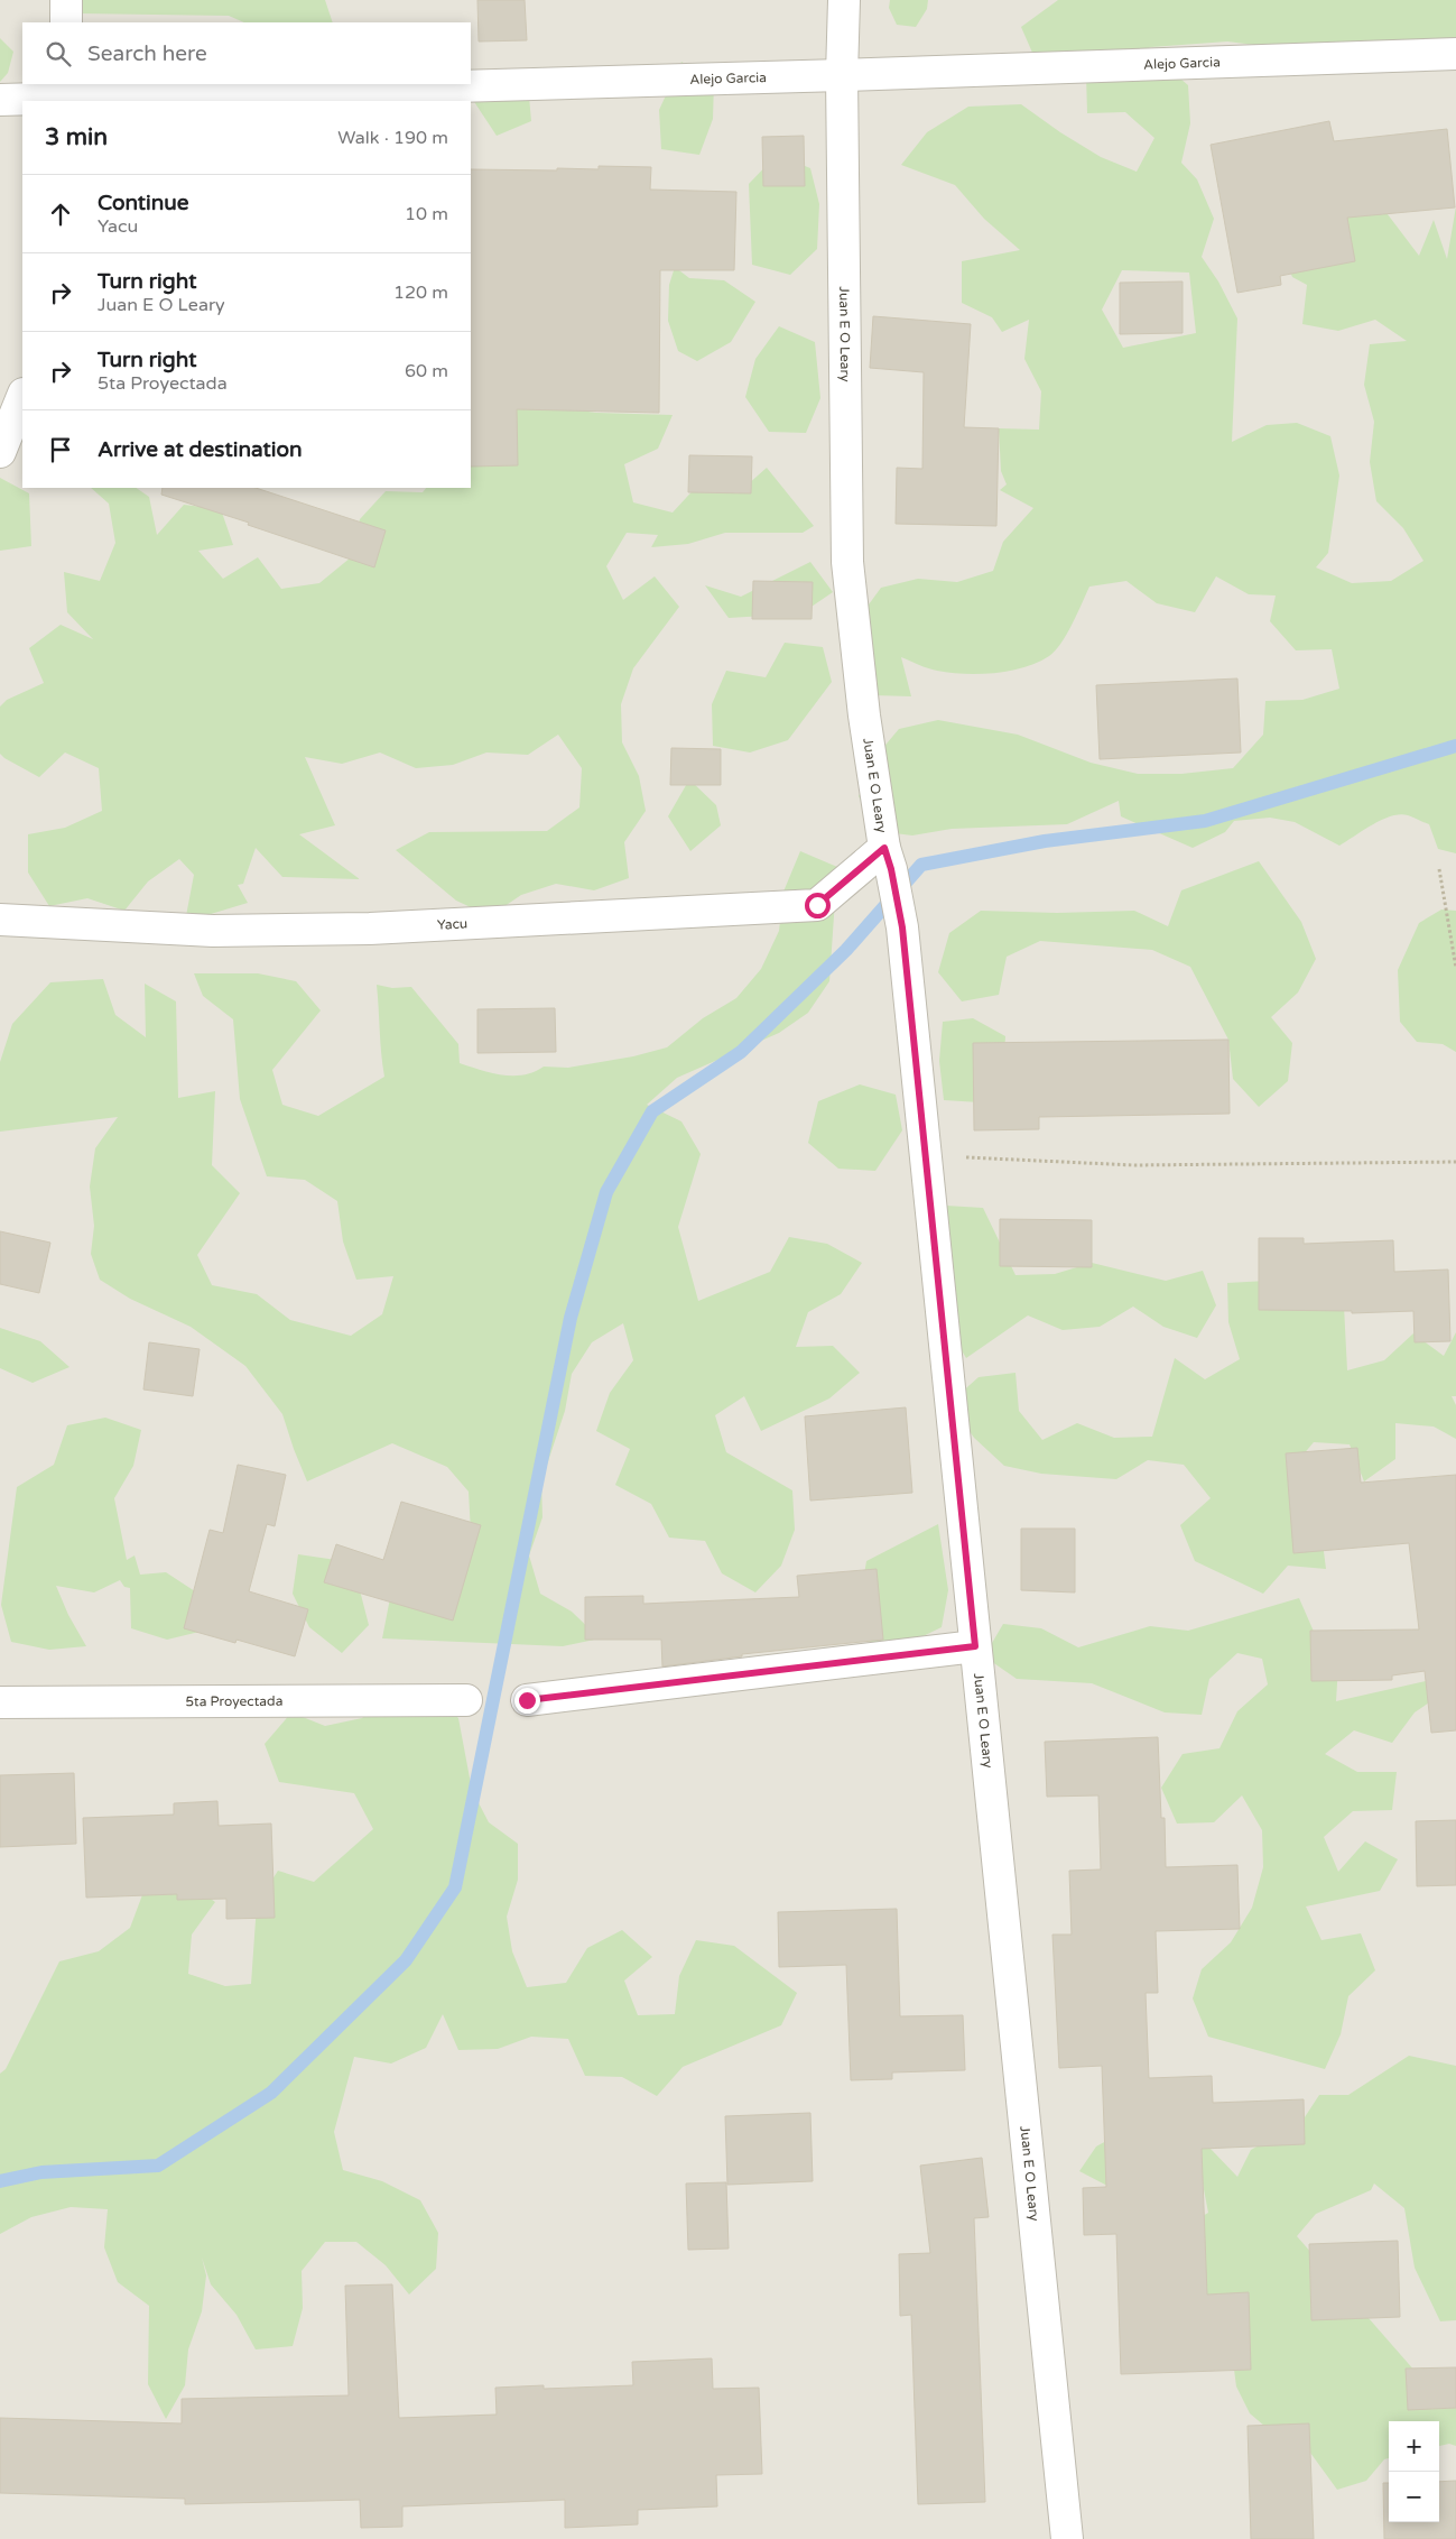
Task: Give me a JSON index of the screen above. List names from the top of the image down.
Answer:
{
  "streets": {
    "street": [
      "Alejo Garcia",
      "Juan E O Leary",
      "Yacu",
      "5ta Proyectada"
    ]
  },
  "crossings": [
    ["Alejo Garcia", "Juan E O Leary"],
    ["Juan E O Leary", "Yacu"]
  ],
  "page": {
    "search": "Search here",
    "heading": ["3 min", "Walk · 190 m"],
    "list": [
      ["Continue", "Yacu", "10 m"],
      ["Turn right", "Juan E O Leary", "120 m"],
      ["Turn right", "5ta Proyectada", "60 m"],
      "Arrive at destination"
    ],
    "map_buttons": ["+", "−"]
  }
}
